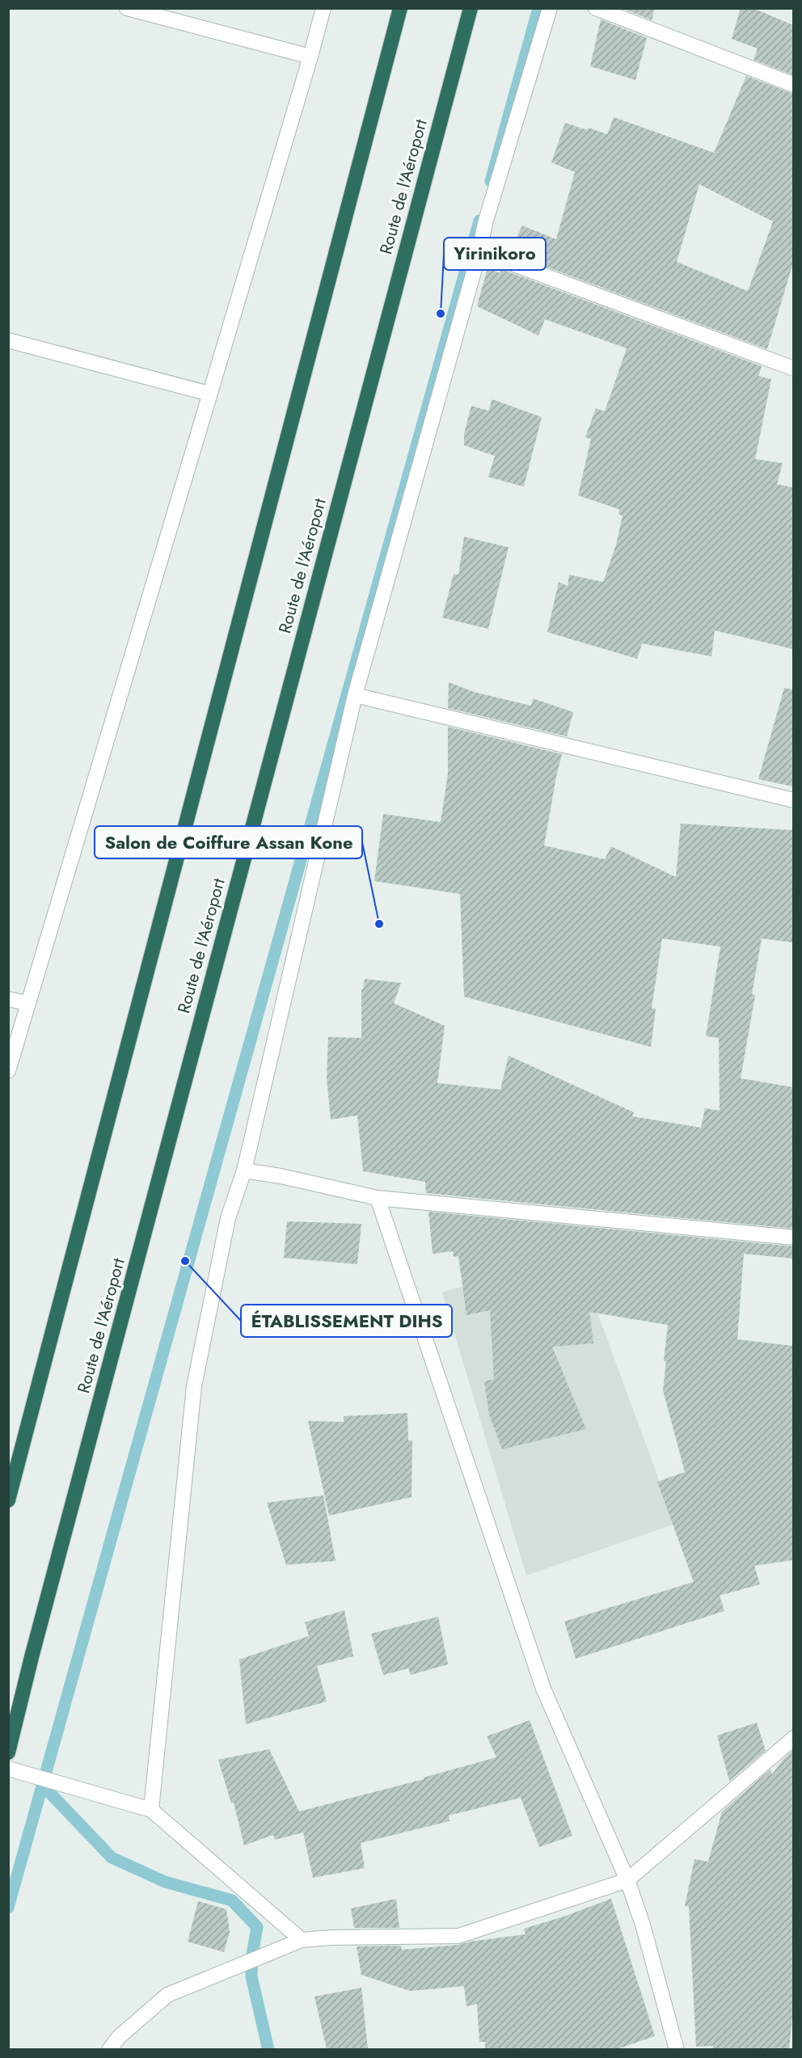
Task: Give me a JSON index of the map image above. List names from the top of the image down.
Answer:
{
  "streets": {
    "highway": ["Route de l'Aéroport"]
  },
  "places": ["Yirinikoro", "Salon de Coiffure Assan Kone", "ÉTABLISSEMENT DIHS"]
}
